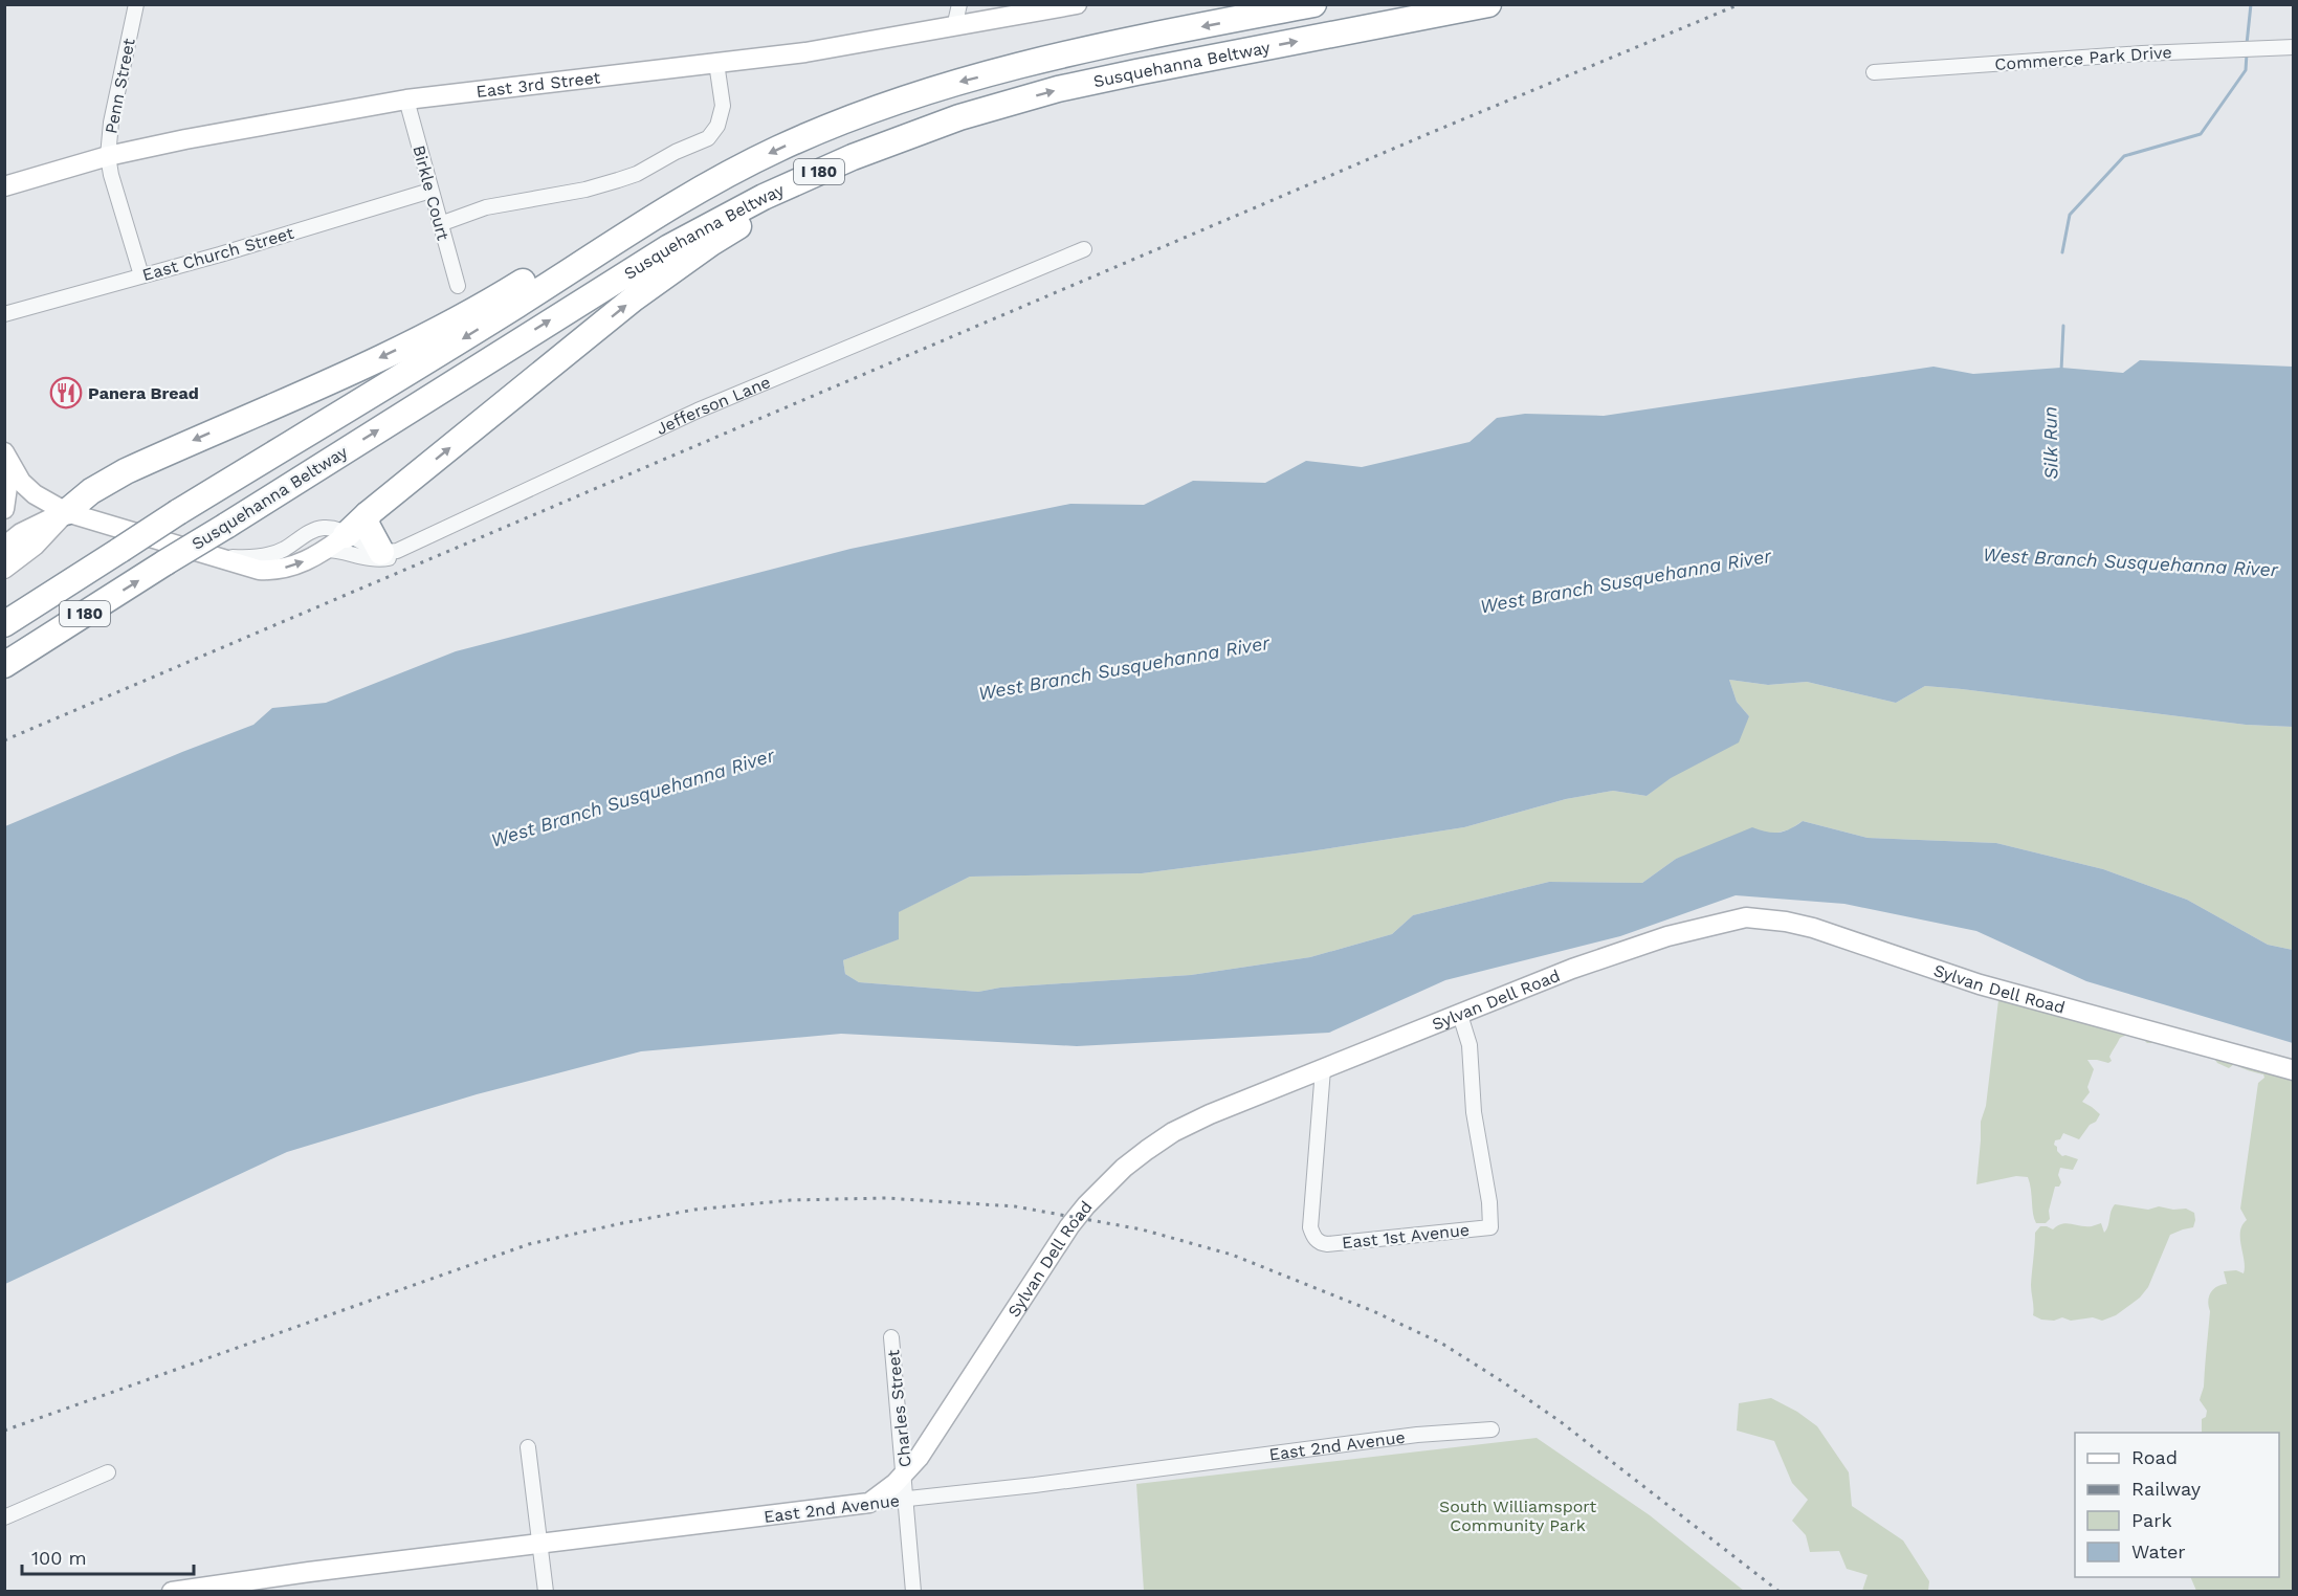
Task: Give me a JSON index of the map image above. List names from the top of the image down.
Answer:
{
  "streets": {
    "highway": ["Susquehanna Beltway", "I 180"],
    "street": [
      "Commerce Park Drive",
      "East 3rd Street",
      "Penn Street",
      "Birkle Court",
      "East Church Street",
      "Jefferson Lane",
      "Sylvan Dell Road",
      "East 1st Avenue",
      "Charles Street",
      "East 2nd Avenue"
    ]
  },
  "crossings": [
    ["East 3rd Street", "Penn Street"],
    ["East 3rd Street", "Birkle Court"],
    ["Penn Street", "East Church Street"],
    ["Birkle Court", "East Church Street"],
    ["Sylvan Dell Road", "East 1st Avenue"],
    ["Sylvan Dell Road", "Charles Street"],
    ["Sylvan Dell Road", "East 2nd Avenue"],
    ["Charles Street", "East 2nd Avenue"]
  ],
  "water": ["Silk Run", "West Branch Susquehanna River"],
  "parks": ["South Williamsport Community Park"],
  "places": {
    "restaurant": ["Panera Bread"]
  },
  "legend": [
    "Road",
    "Railway",
    "Park",
    "Water"
  ],
  "scale_bar": "100 m"
}
